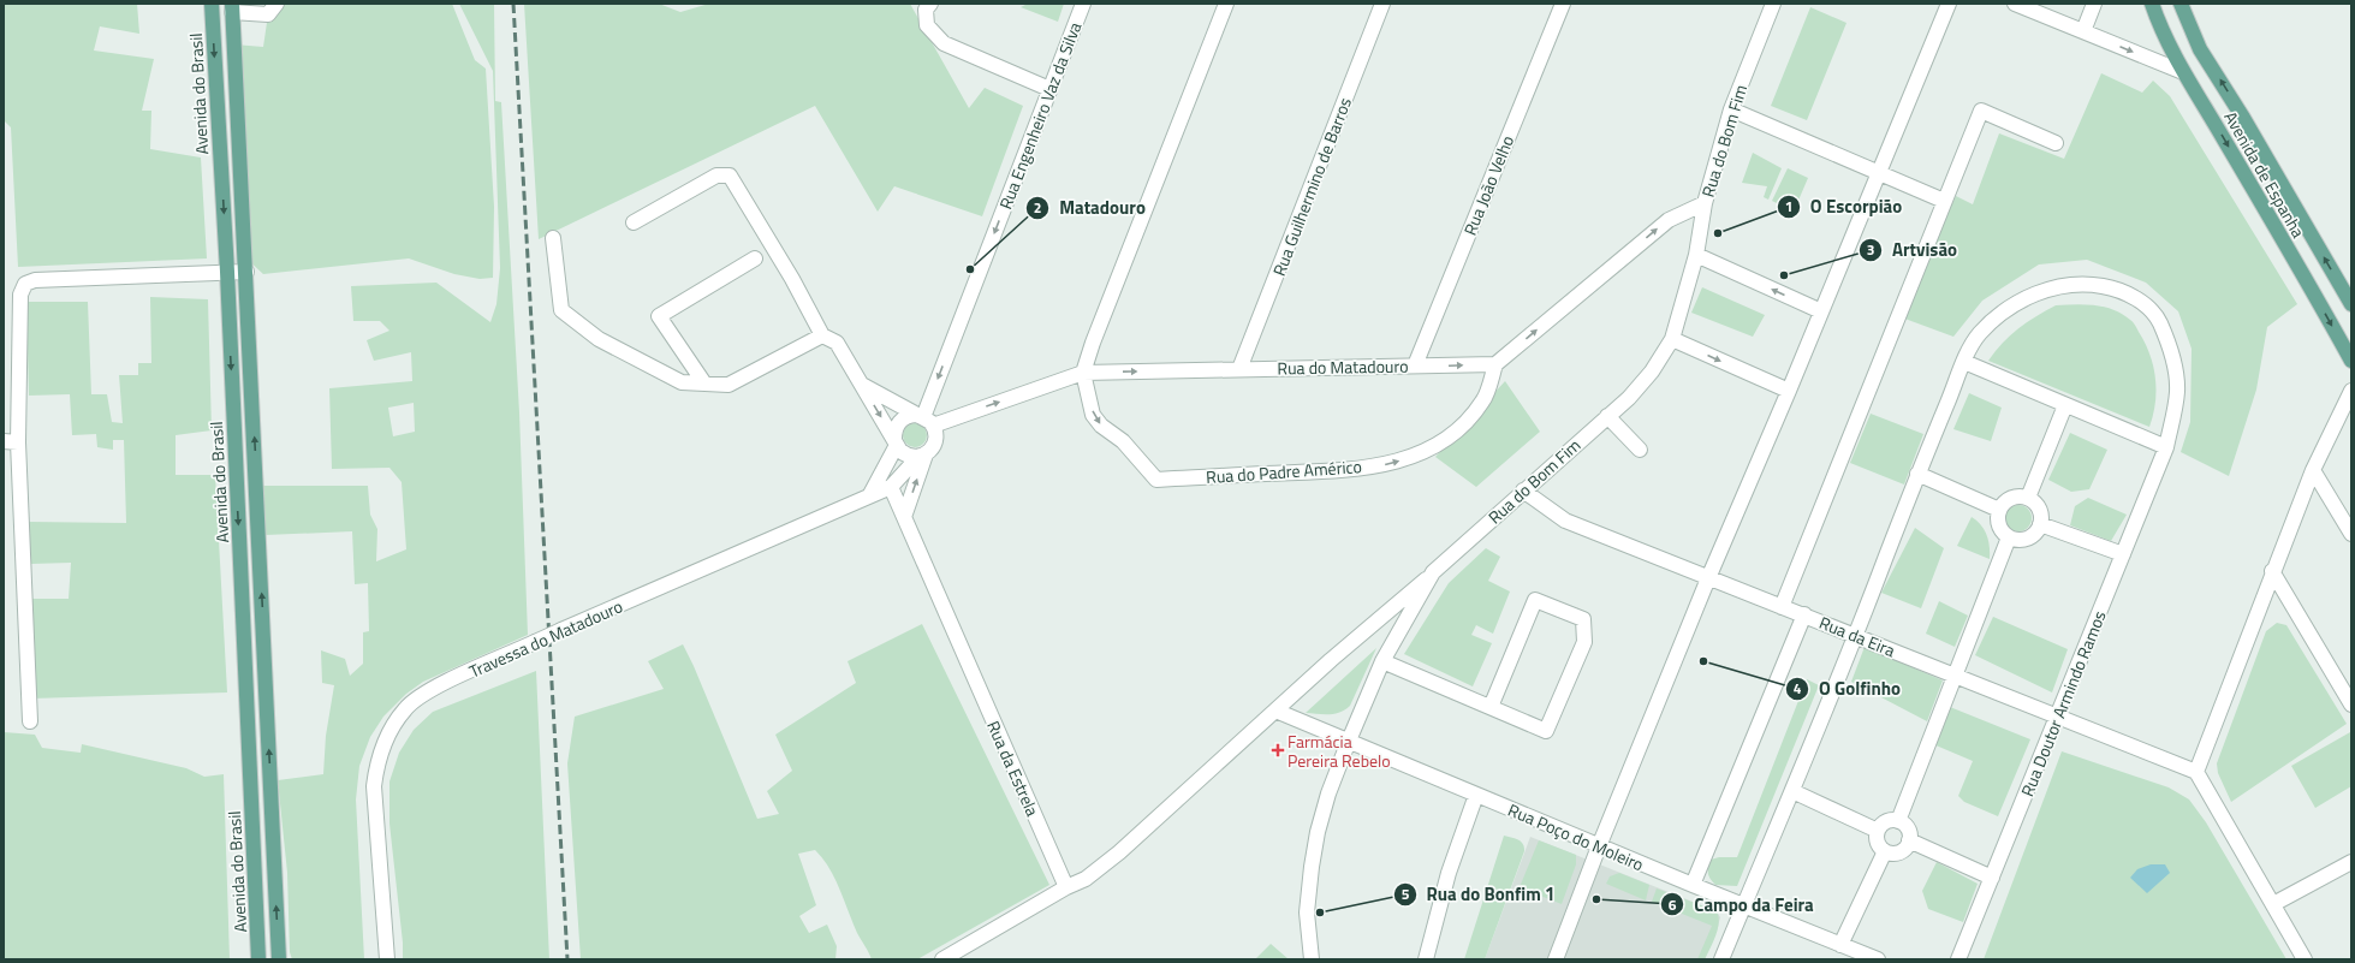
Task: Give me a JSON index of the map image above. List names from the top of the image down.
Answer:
{
  "streets": {
    "main road": ["Avenida do Brasil", "Avenida de Espanha"],
    "street": [
      "Rua Engenheiro Vaz da Silva",
      "Rua do Bom Fim",
      "Rua João Velho",
      "Rua Guilhermino de Barros",
      "Rua do Matadouro",
      "Rua do Padre Américo",
      "Rua da Eira",
      "Travessa do Matadouro",
      "Rua Doutor Armindo Ramos",
      "Rua da Estrela",
      "Rua Poço do Moleiro"
    ]
  },
  "crossings": [
    ["Rua Engenheiro Vaz da Silva", "Rua do Matadouro"],
    ["Rua Engenheiro Vaz da Silva", "Travessa do Matadouro"],
    ["Rua do Bom Fim", "Rua da Eira"],
    ["Rua do Bom Fim", "Rua Poço do Moleiro"],
    ["Rua João Velho", "Rua do Matadouro"],
    ["Rua Guilhermino de Barros", "Rua do Matadouro"],
    ["Rua do Matadouro", "Rua do Padre Américo"],
    ["Rua do Matadouro", "Travessa do Matadouro"],
    ["Rua da Eira", "Rua Doutor Armindo Ramos"],
    ["Travessa do Matadouro", "Rua da Estrela"],
    ["Rua Doutor Armindo Ramos", "Rua Poço do Moleiro"]
  ],
  "one_way": ["Rua Engenheiro Vaz da Silva", "Rua do Matadouro"],
  "places": {
    "other": [
      "O Escorpião",
      "Matadouro",
      "Artvisão",
      "O Golfinho",
      "Campo da Feira",
      "Rua do Bonfim 1"
    ],
    "health": ["Farmácia Pereira Rebelo"]
  }
}
